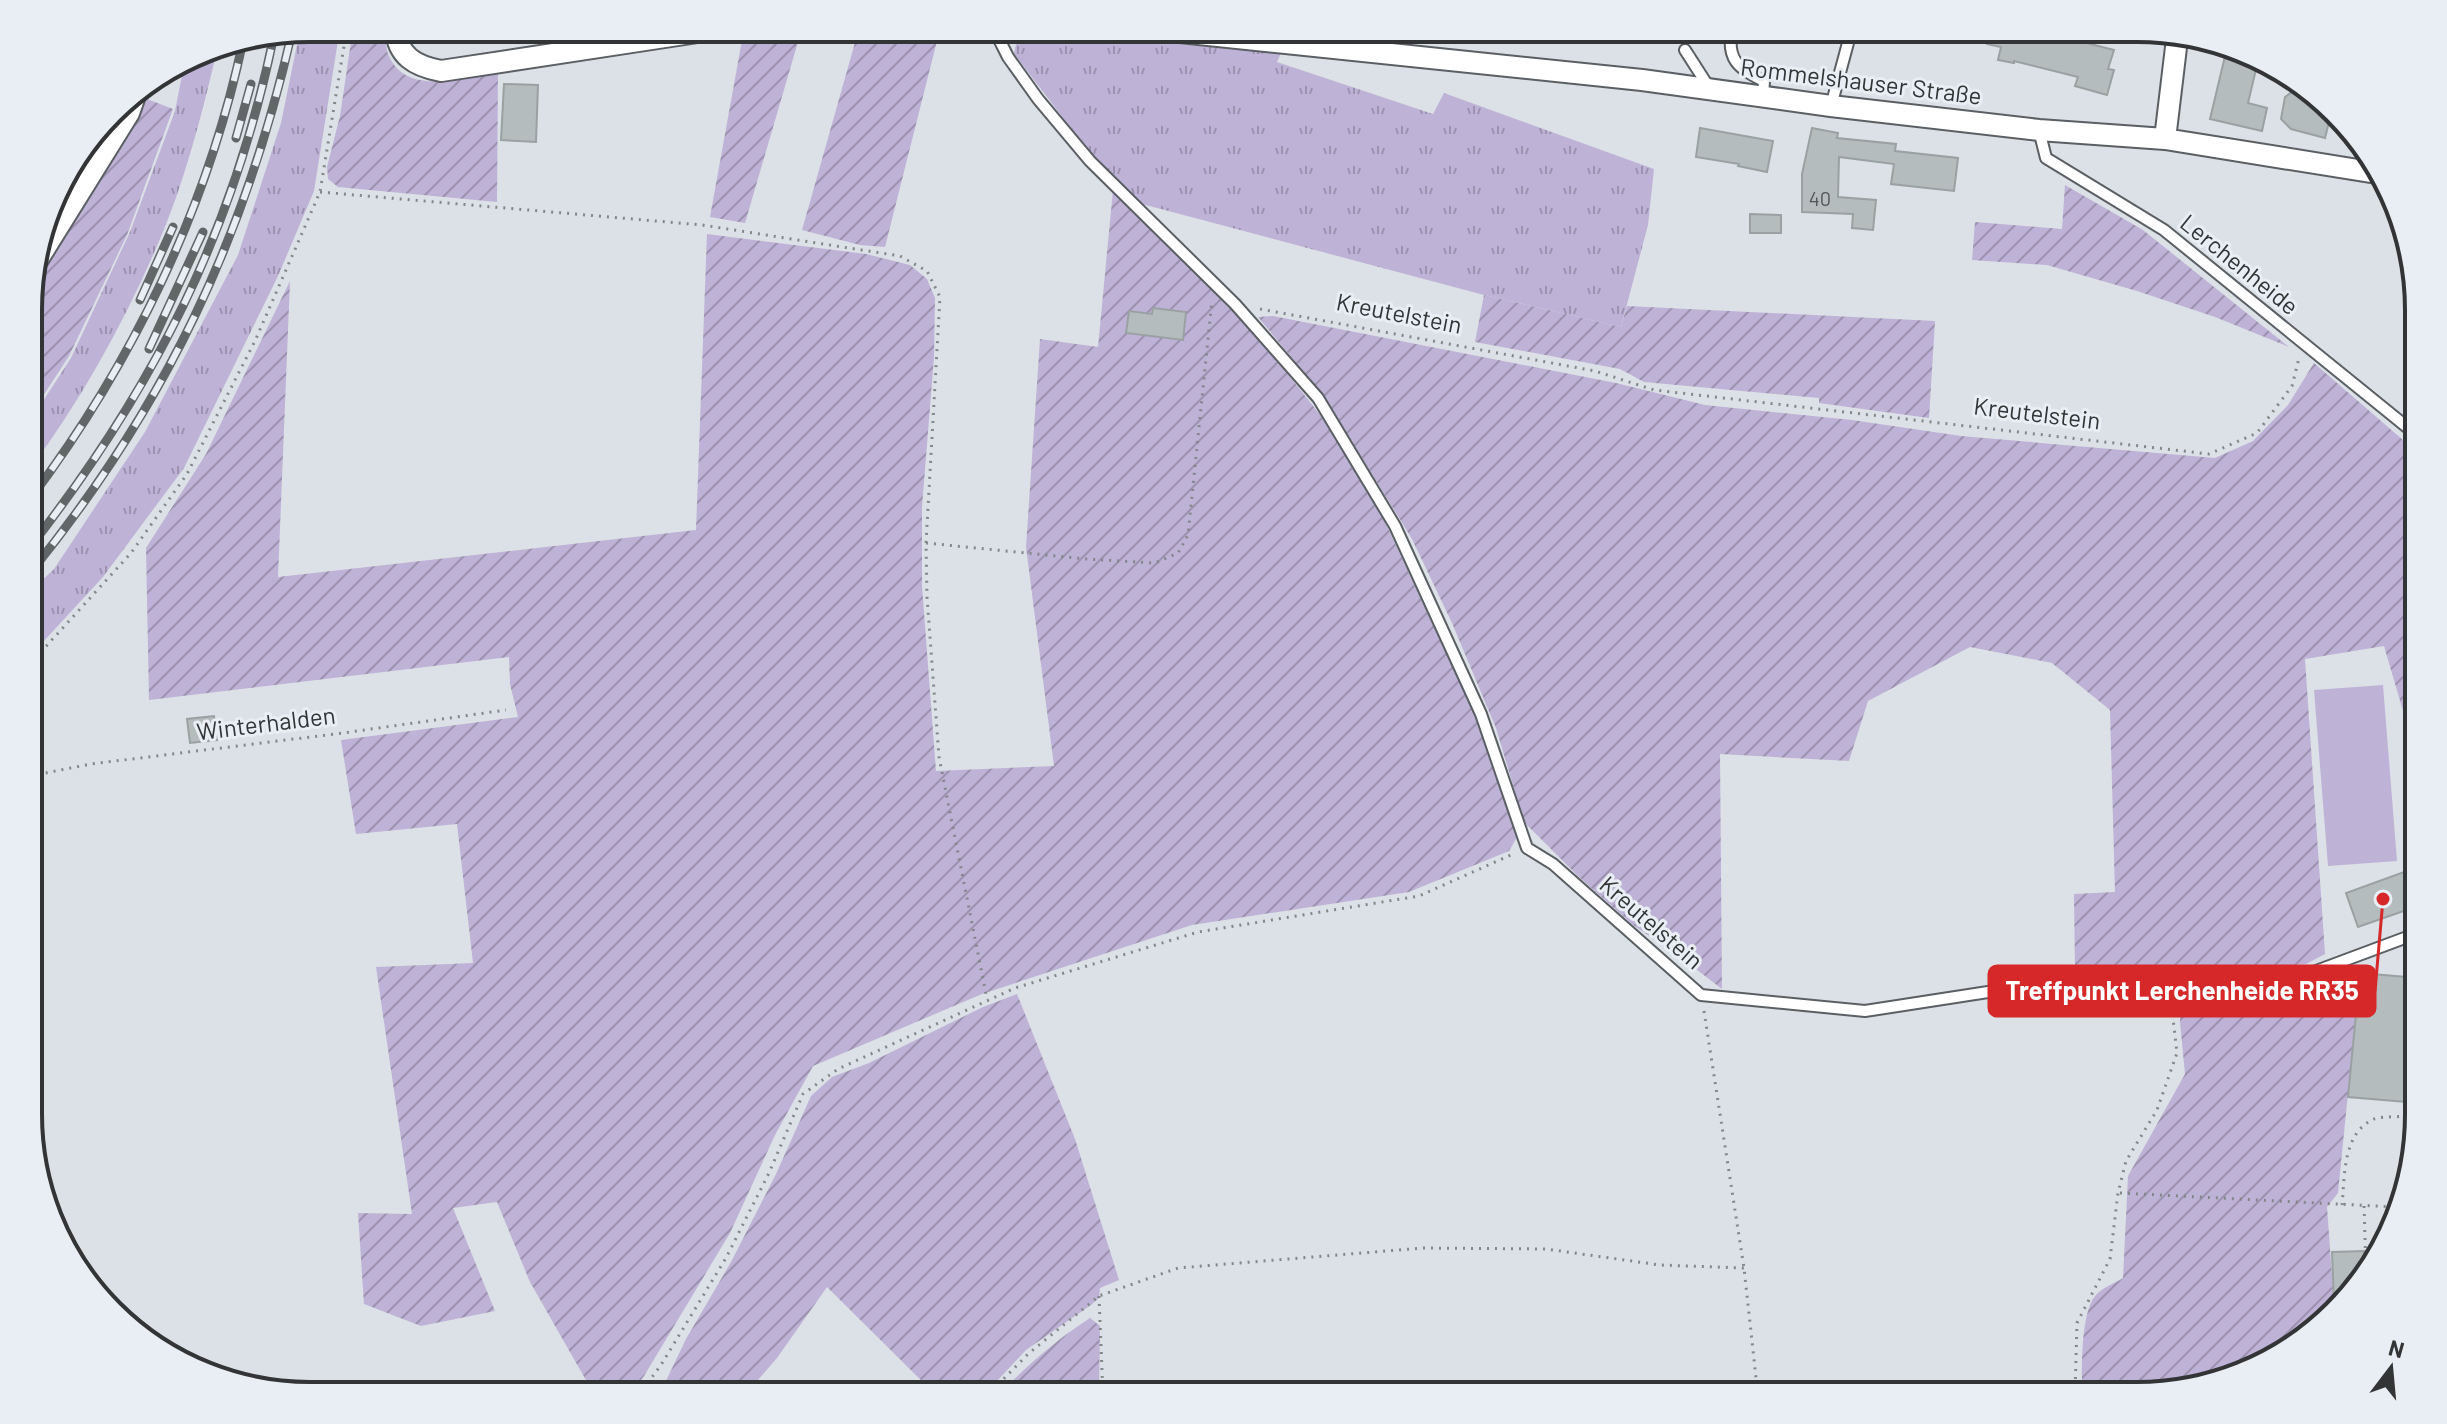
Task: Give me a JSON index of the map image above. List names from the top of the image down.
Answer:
{
  "streets": {
    "street": ["Rommelshauser Straße"],
    "lane": ["Lerchenheide", "Kreutelstein"],
    "path": ["Winterhalden"]
  },
  "crossings": [
    ["Rommelshauser Straße", "Lerchenheide"],
    ["Lerchenheide", "Kreutelstein"]
  ],
  "places": ["Treffpunkt Lerchenheide RR35"],
  "house_numbers": ["40"],
  "north": "top"
}
